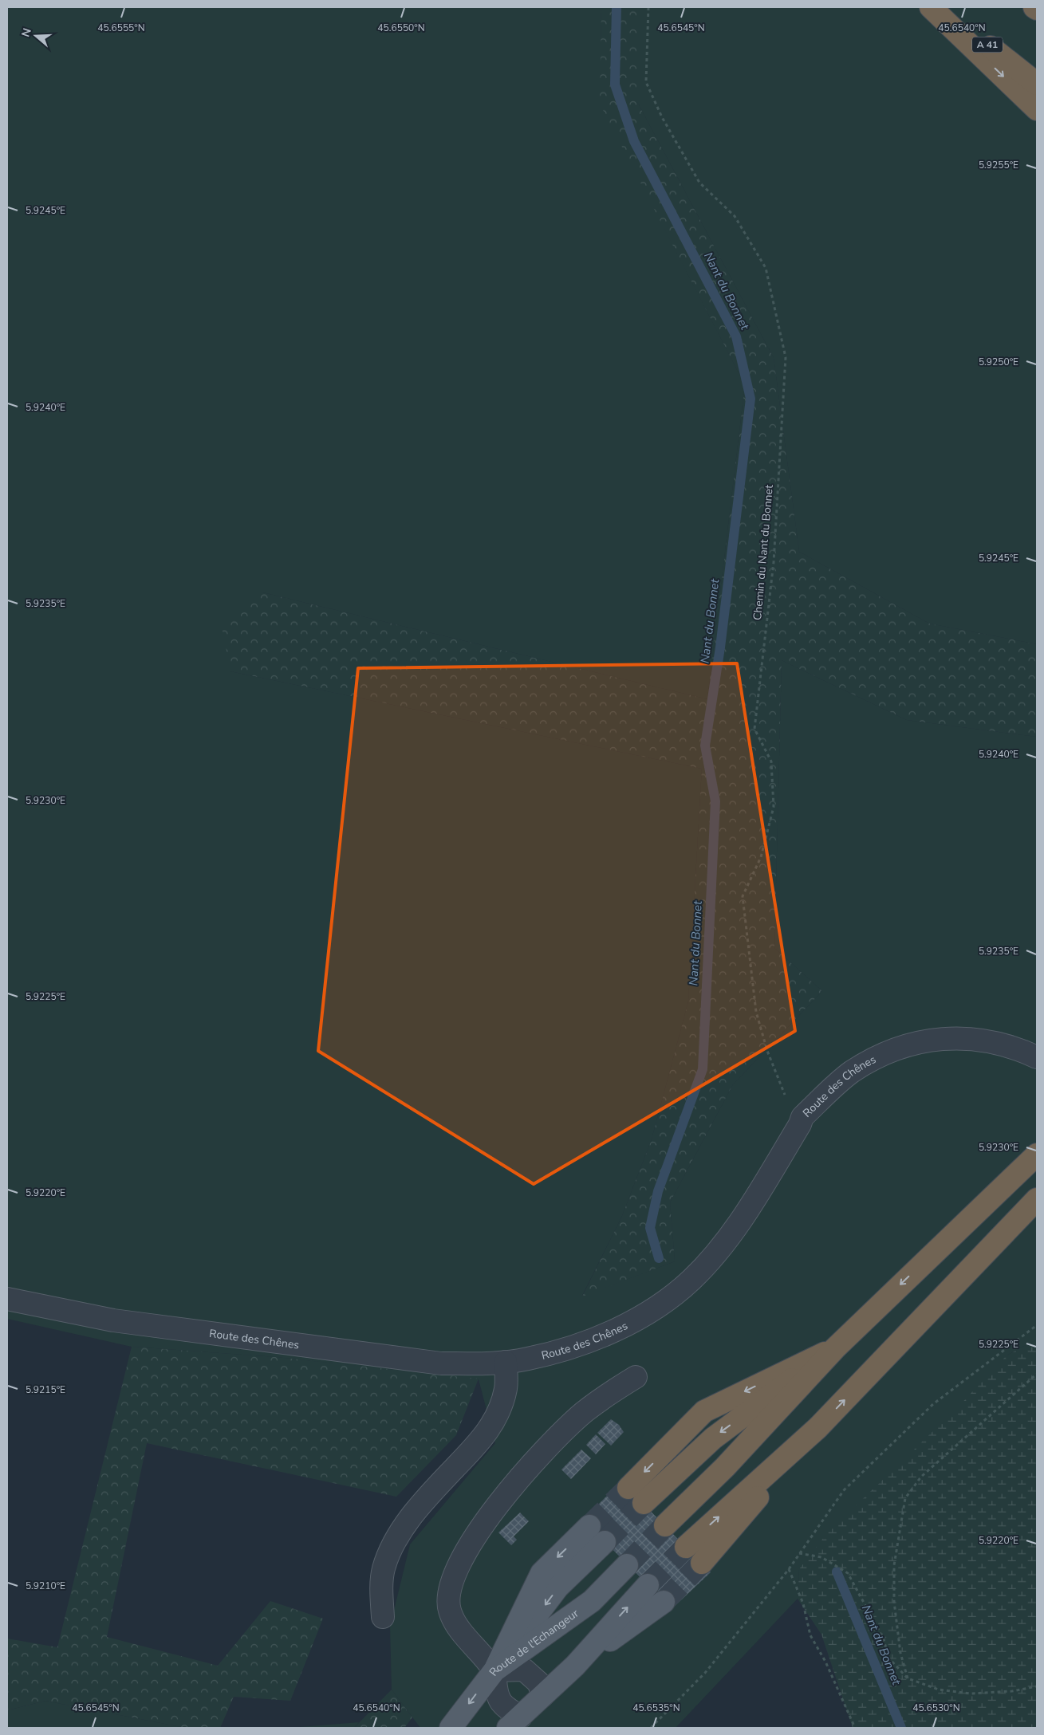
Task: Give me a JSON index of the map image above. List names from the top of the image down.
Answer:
{
  "streets": {
    "highway": ["A 41"],
    "main road": ["Route de l'Echangeur"],
    "street": ["Route des Chênes"],
    "path": ["Chemin du Nant du Bonnet"]
  },
  "crossings": [
    ["Chemin du Nant du Bonnet", "Route des Chênes"]
  ],
  "water": ["Nant du Bonnet"],
  "north": "left",
  "coordinates": [
    "45.6555°N",
    "45.6550°N",
    "45.6545°N",
    "45.6540°N",
    "5.9255°E",
    "5.9245°E",
    "5.9250°E",
    "5.9240°E",
    "5.9235°E",
    "5.9230°E",
    "5.9225°E",
    "5.9220°E",
    "5.9215°E",
    "5.9210°E",
    "45.6535°N",
    "45.6530°N"
  ]
}
